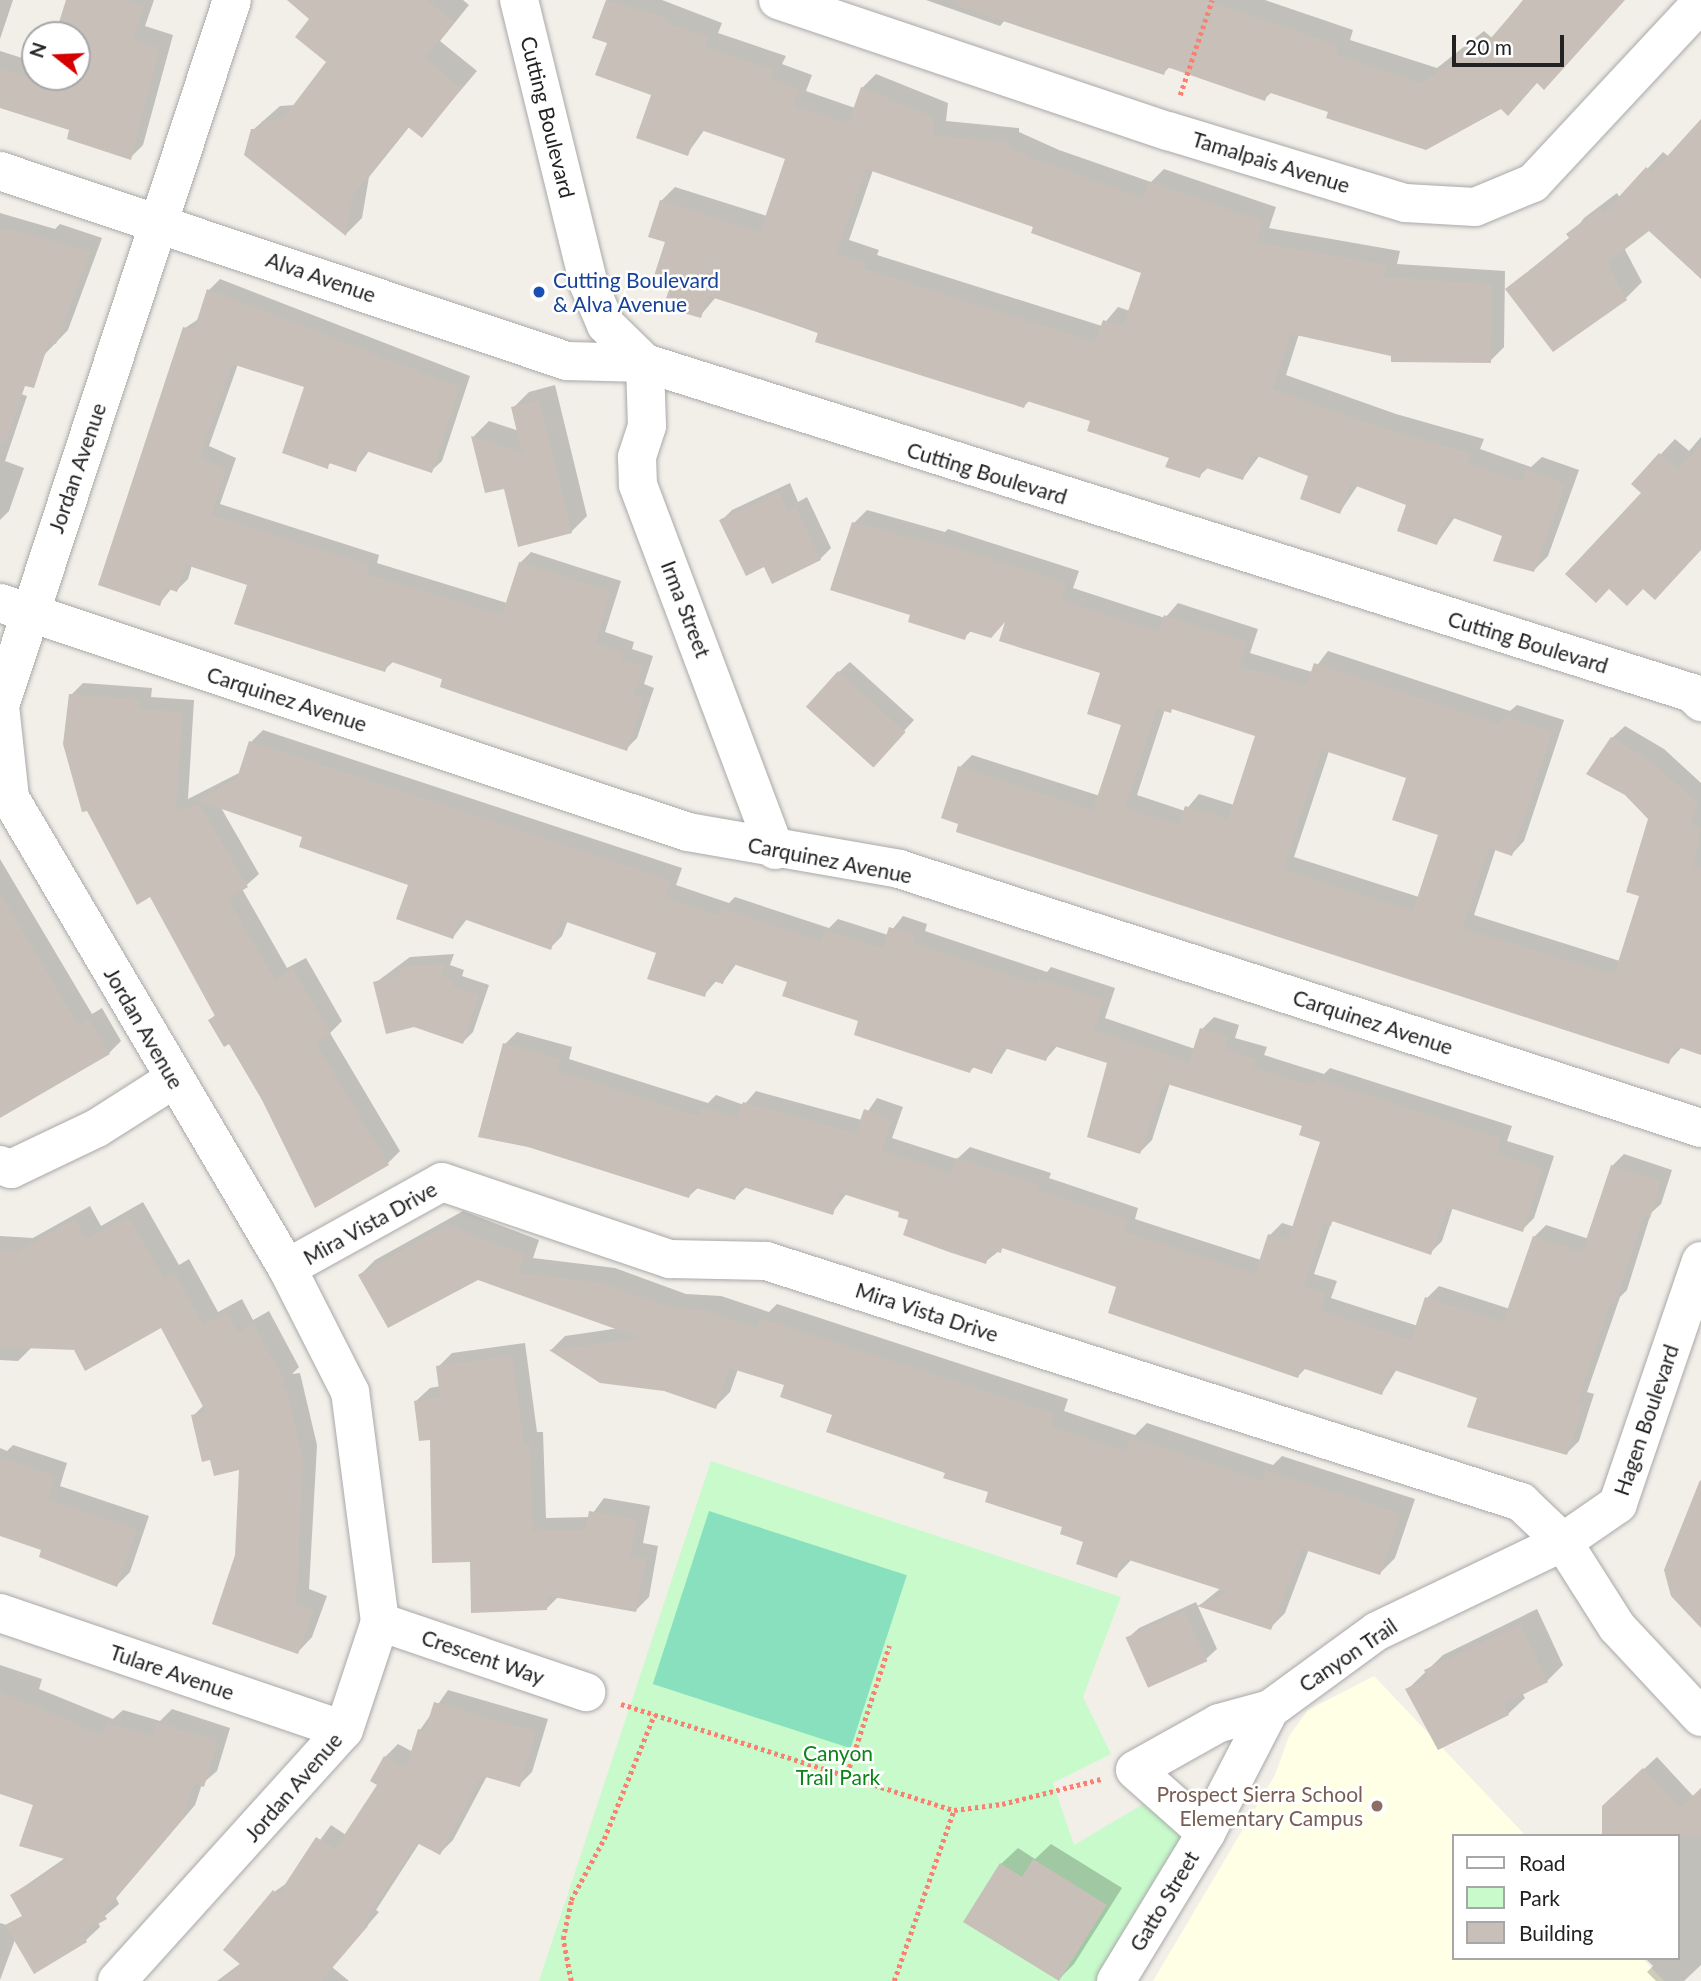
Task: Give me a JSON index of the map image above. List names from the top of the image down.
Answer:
{
  "streets": {
    "street": [
      "Cutting Boulevard",
      "Tamalpais Avenue",
      "Alva Avenue",
      "Jordan Avenue",
      "Irma Street",
      "Carquinez Avenue",
      "Mira Vista Drive",
      "Hagen Boulevard",
      "Canyon Trail",
      "Crescent Way",
      "Tulare Avenue",
      "Gatto Street"
    ]
  },
  "crossings": [
    ["Cutting Boulevard", "Alva Avenue"],
    ["Cutting Boulevard", "Irma Street"],
    ["Alva Avenue", "Jordan Avenue"],
    ["Alva Avenue", "Irma Street"],
    ["Jordan Avenue", "Carquinez Avenue"],
    ["Jordan Avenue", "Mira Vista Drive"],
    ["Jordan Avenue", "Crescent Way"],
    ["Jordan Avenue", "Tulare Avenue"],
    ["Irma Street", "Carquinez Avenue"],
    ["Mira Vista Drive", "Hagen Boulevard"],
    ["Mira Vista Drive", "Canyon Trail"],
    ["Hagen Boulevard", "Canyon Trail"],
    ["Canyon Trail", "Gatto Street"]
  ],
  "parks": ["Canyon Trail Park"],
  "places": ["Cutting Boulevard & Alva Avenue", "Prospect Sierra School Elementary Campus"],
  "legend": ["Road", "Park", "Building"],
  "scale_bar": "20 m",
  "north": "left"
}
